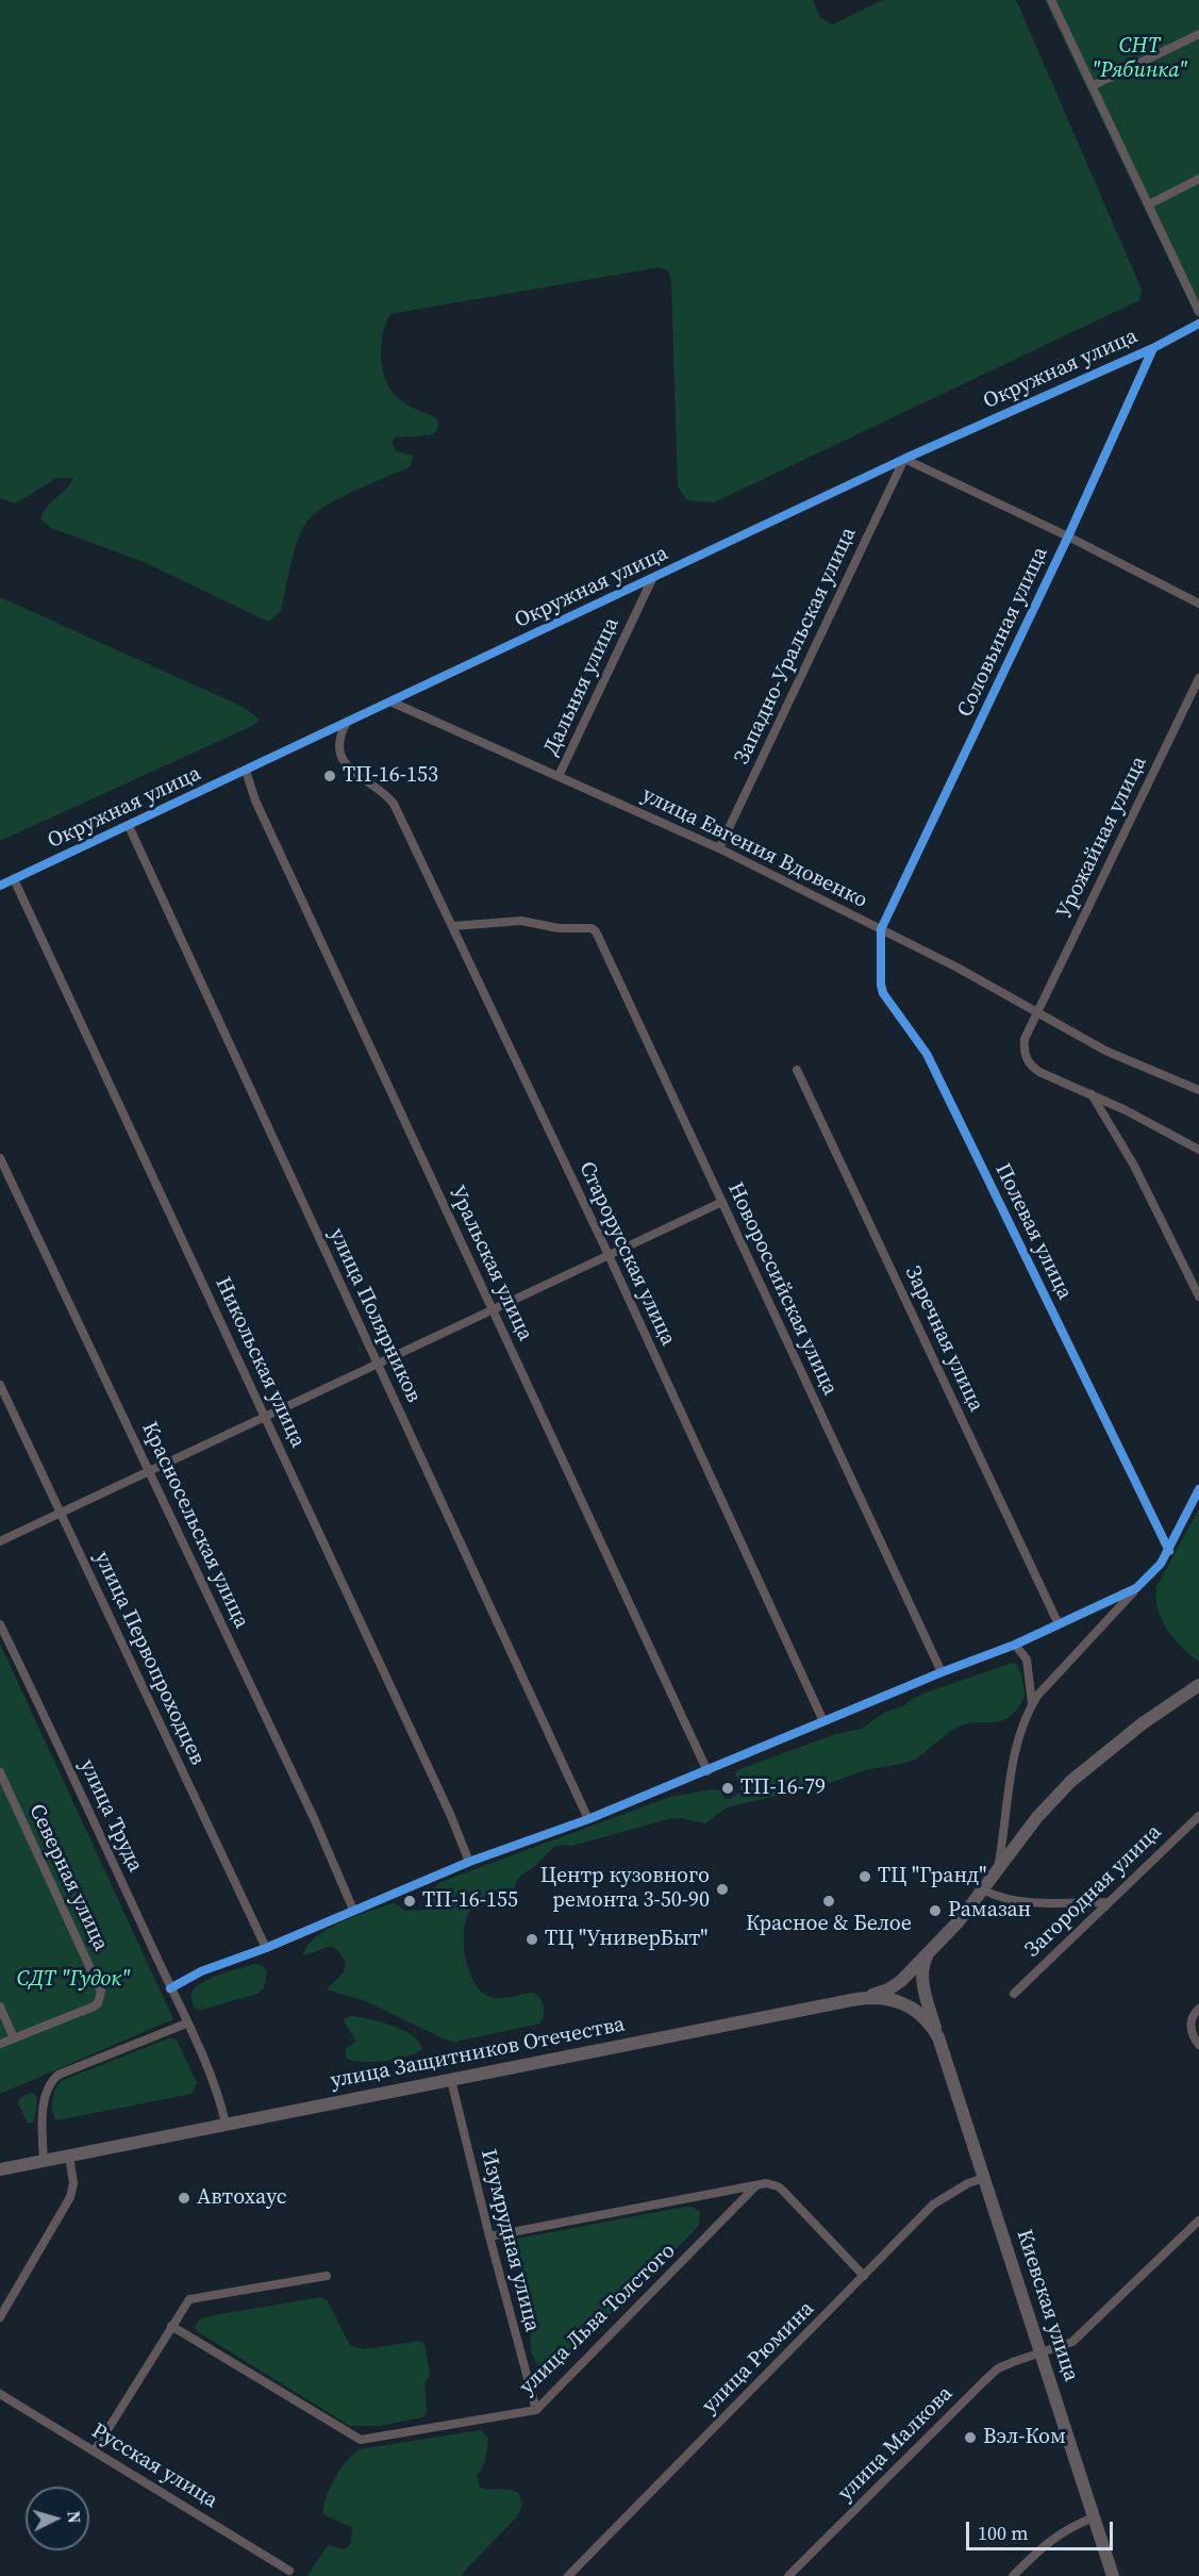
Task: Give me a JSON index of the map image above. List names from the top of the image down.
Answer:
{
  "streets": {
    "main road": ["улица Защитников Отечества", "Киевская улица"],
    "street": [
      "Окружная улица",
      "Соловьиная улица",
      "Западно-Уральская улица",
      "Дальняя улица",
      "Урожайная улица",
      "улица Евгения Вдовенко",
      "Полевая улица",
      "Старорусская улица",
      "Уральская улица",
      "Новороссийская улица",
      "улица Полярников",
      "Заречная улица",
      "Никольская улица",
      "Красносельская улица",
      "улица Первопроходцев",
      "улица Труда",
      "Северная улица",
      "Загородная улица",
      "Изумрудная улица",
      "улица Льва Толстого",
      "улица Рюмина",
      "улица Малкова",
      "Русская улица"
    ]
  },
  "crossings": [
    ["Окружная улица", "Соловьиная улица"],
    ["Окружная улица", "Западно-Уральская улица"],
    ["Окружная улица", "Дальняя улица"],
    ["Окружная улица", "улица Евгения Вдовенко"],
    ["Окружная улица", "Старорусская улица"],
    ["Окружная улица", "Уральская улица"],
    ["Окружная улица", "улица Полярников"],
    ["Окружная улица", "Никольская улица"],
    ["Соловьиная улица", "улица Евгения Вдовенко"],
    ["Соловьиная улица", "Полевая улица"],
    ["Западно-Уральская улица", "улица Евгения Вдовенко"],
    ["Дальняя улица", "улица Евгения Вдовенко"],
    ["Урожайная улица", "улица Евгения Вдовенко"],
    ["улица Евгения Вдовенко", "Полевая улица"],
    ["Старорусская улица", "Новороссийская улица"],
    ["улица Труда", "улица Защитников Отечества"],
    ["улица Защитников Отечества", "Изумрудная улица"],
    ["улица Защитников Отечества", "Киевская улица"],
    ["Изумрудная улица", "улица Льва Толстого"],
    ["Киевская улица", "улица Рюмина"],
    ["Киевская улица", "улица Малкова"]
  ],
  "parks": ["СНТ \"Рябинка\"", "СДТ \"Гудок\""],
  "places": [
    "ТП-16-153",
    "ТП-16-79",
    "ТЦ \"Гранд\"",
    "Центр кузовного ремонта 3-50-90",
    "ТП-16-155",
    "Красное & Белое",
    "Рамазан",
    "ТЦ \"УниверБыт\"",
    "Автохаус",
    "Вэл-Ком"
  ],
  "scale_bar": "100 m",
  "north": "right"
}
